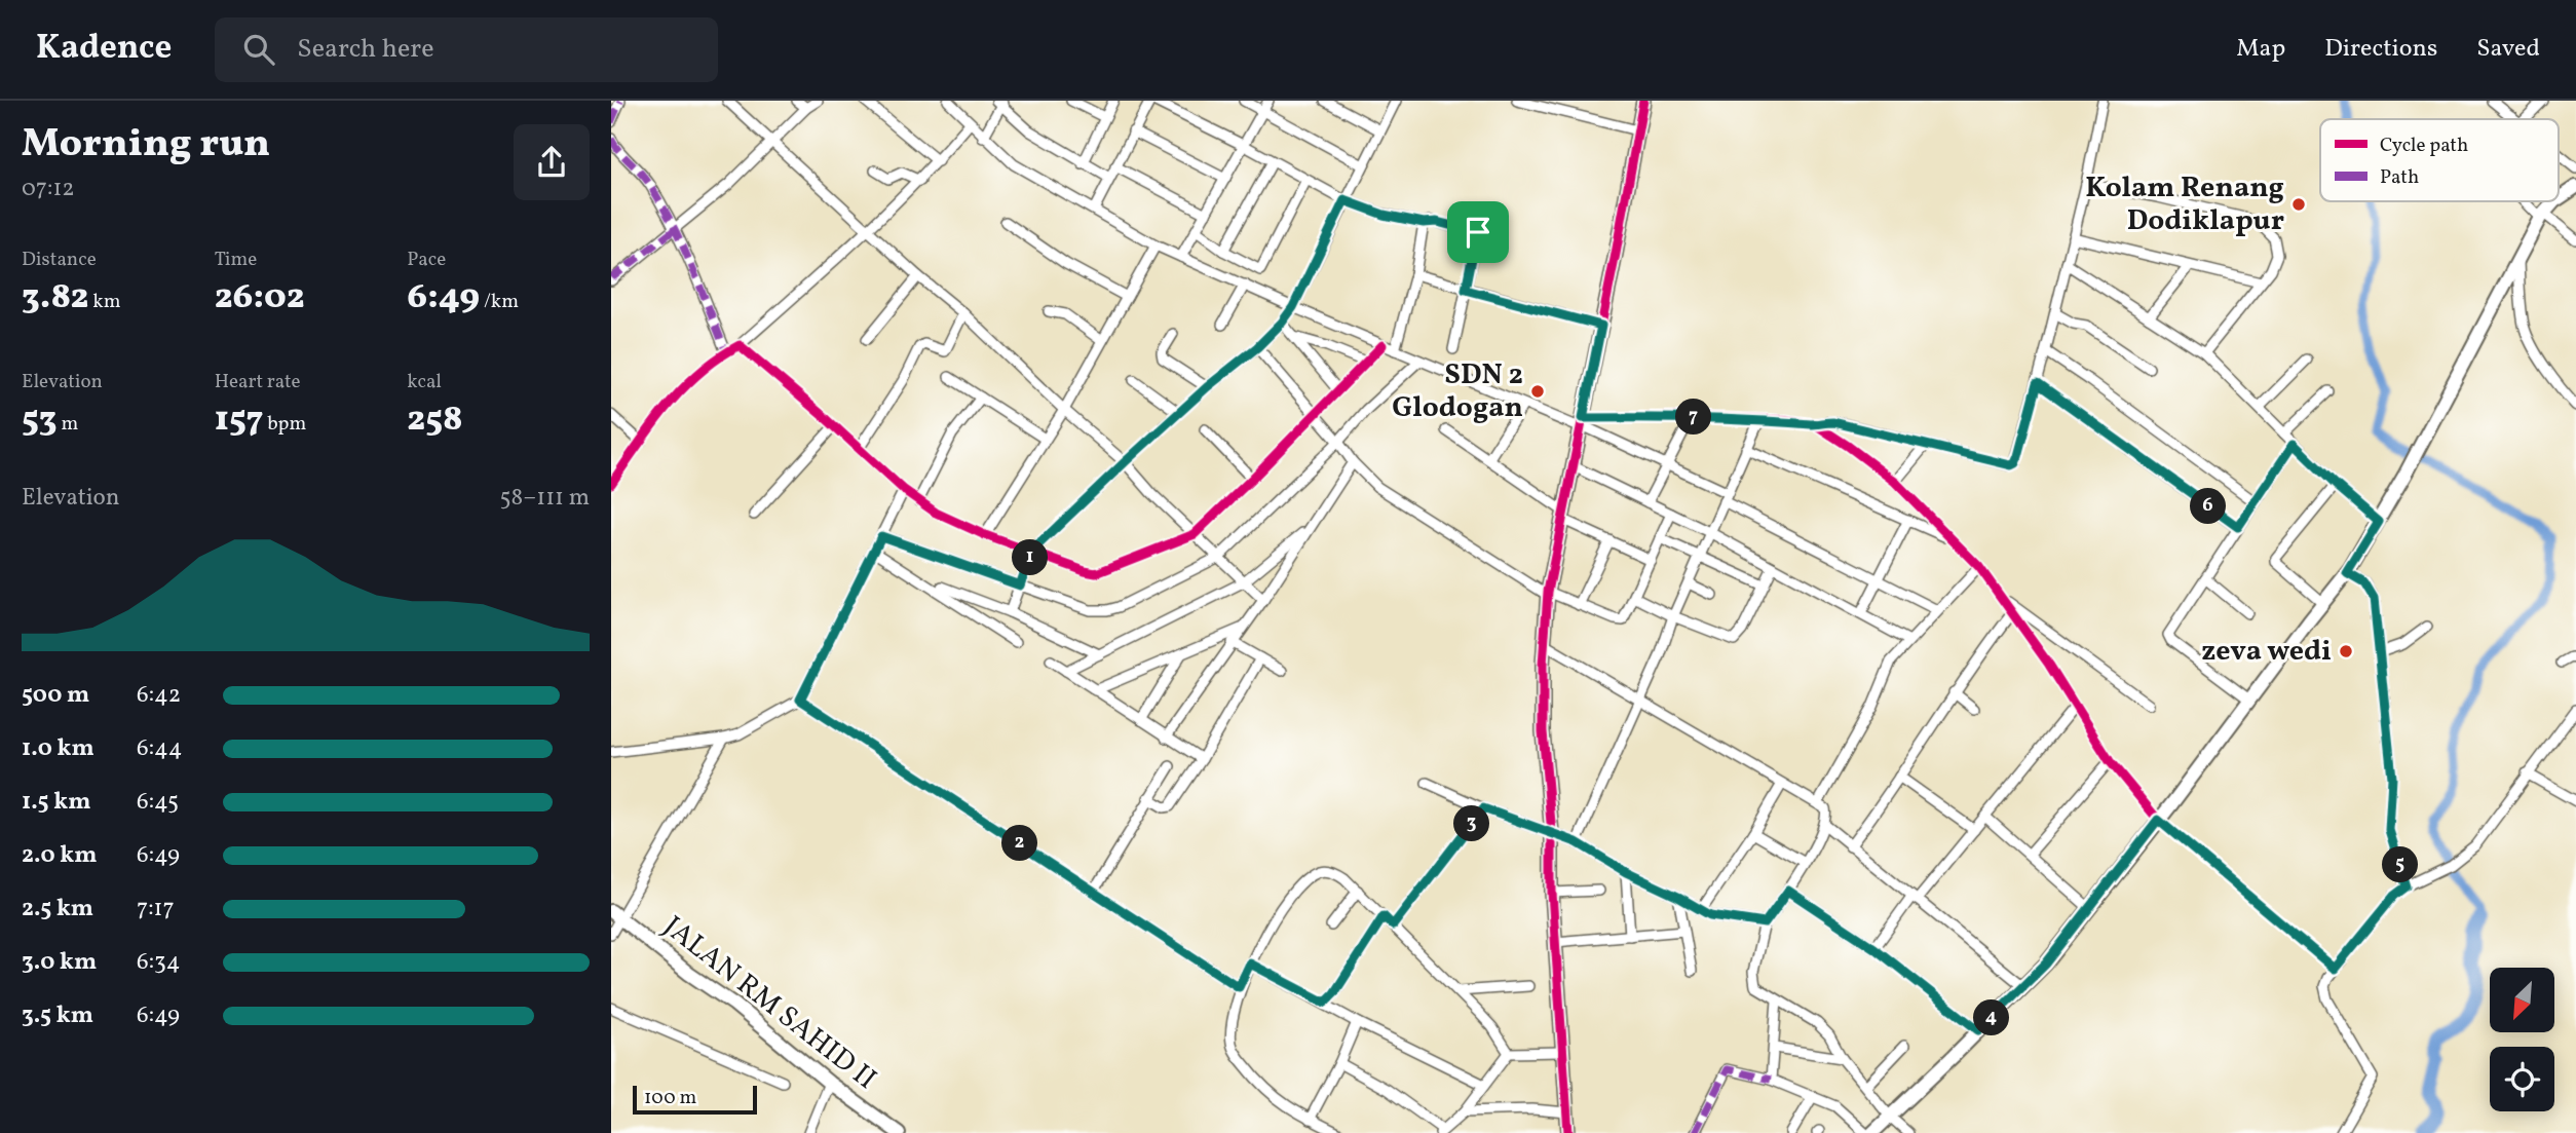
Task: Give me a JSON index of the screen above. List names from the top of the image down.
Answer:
{
  "streets": {
    "street": ["JALAN RM SAHID II"]
  },
  "places": ["Kolam Renang Dodiklapur", "SDN 2 Glodogan", "zeva wedi"],
  "legend": ["Cycle path", "Path"],
  "scale_bar": "100 m",
  "north": "bottom left",
  "page": {
    "header": "Kadence",
    "search": "Search here",
    "nav": ["Map", "Directions", "Saved"],
    "heading": ["Morning run", "07:12"],
    "stats": [
      ["Distance", "3.82 km"],
      ["Time", "26:02"],
      ["Pace", "6:49 /km"],
      ["Elevation", "53 m"],
      ["Heart rate", "157 bpm"],
      ["kcal", "258"]
    ],
    "pins": [
      "7",
      "6",
      "1",
      "3",
      "2",
      "5",
      "4"
    ],
    "chart": ["Elevation", "58–111 m"],
    "list": [
      {
        "name": "500 m",
        "note": "6:42"
      },
      {
        "name": "1.0 km",
        "note": "6:44"
      },
      {
        "name": "1.5 km",
        "note": "6:45"
      },
      {
        "name": "2.0 km",
        "note": "6:49"
      },
      {
        "name": "2.5 km",
        "note": "7:17"
      },
      {
        "name": "3.0 km",
        "note": "6:34"
      },
      {
        "name": "3.5 km",
        "note": "6:49"
      }
    ],
    "scale": "100 m"
  }
}
